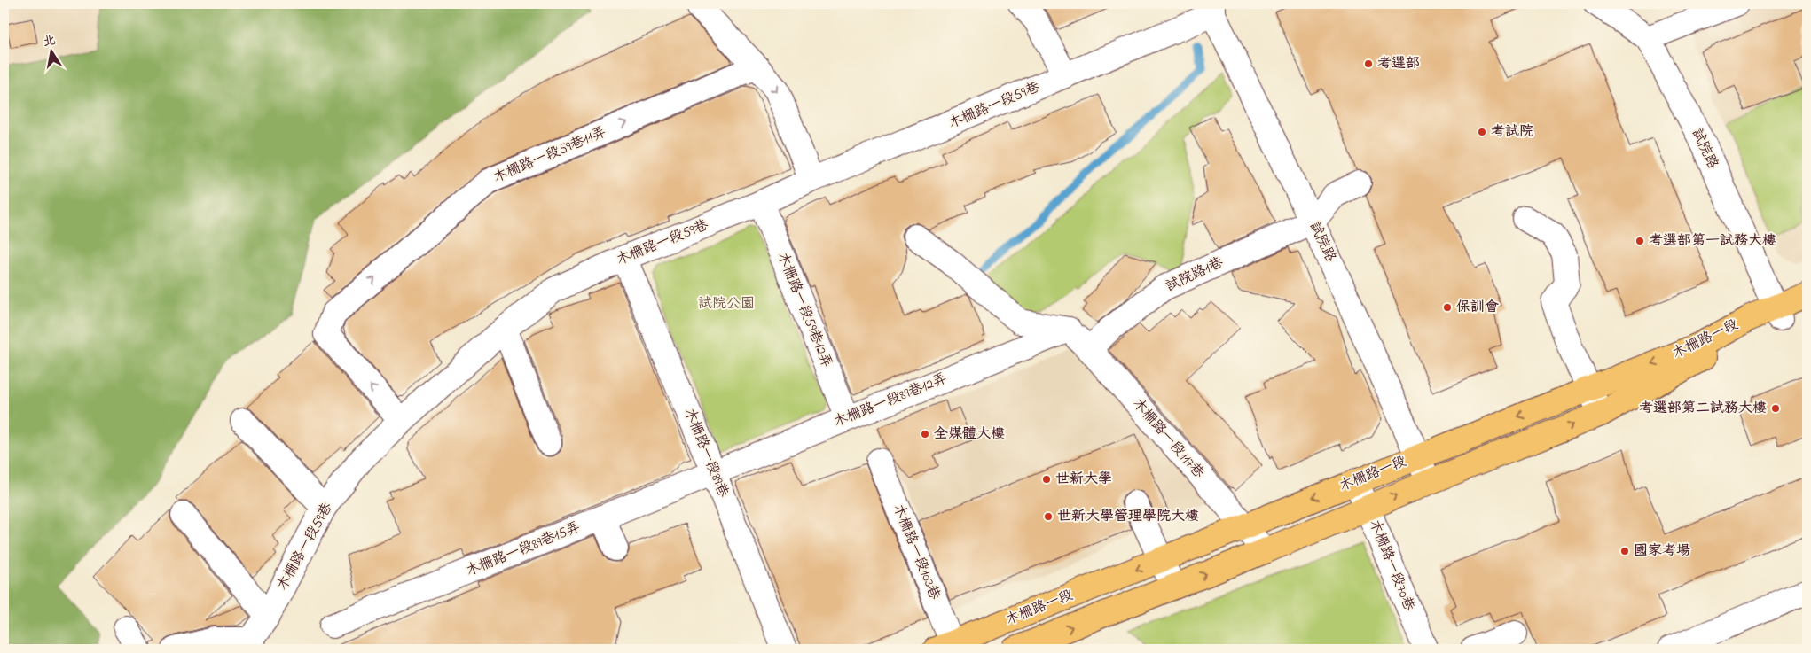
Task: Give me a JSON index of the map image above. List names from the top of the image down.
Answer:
{
  "streets": {
    "main road": ["木柵路一段"],
    "street": [
      "木柵路一段59巷",
      "試院路",
      "木柵路一段59巷11弄",
      "試院路1巷",
      "木柵路一段59巷12弄",
      "木柵路一段89巷12弄",
      "木柵路一段117巷",
      "木柵路一段89巷",
      "木柵路一段89巷15弄",
      "木柵路一段103巷",
      "木柵路一段70巷"
    ]
  },
  "crossings": [
    ["木柵路一段59巷", "試院路"],
    ["木柵路一段59巷", "木柵路一段59巷11弄"],
    ["木柵路一段59巷", "木柵路一段59巷12弄"],
    ["木柵路一段59巷", "木柵路一段89巷"],
    ["試院路", "試院路1巷"],
    ["試院路", "木柵路一段"],
    ["試院路1巷", "木柵路一段117巷"],
    ["木柵路一段59巷12弄", "木柵路一段89巷12弄"],
    ["木柵路一段", "木柵路一段117巷"],
    ["木柵路一段", "木柵路一段103巷"],
    ["木柵路一段", "木柵路一段70巷"],
    ["木柵路一段89巷12弄", "木柵路一段117巷"],
    ["木柵路一段89巷12弄", "木柵路一段89巷"],
    ["木柵路一段89巷12弄", "木柵路一段89巷15弄"],
    ["木柵路一段89巷", "木柵路一段89巷15弄"]
  ],
  "parks": ["試院公園"],
  "places": [
    "考選部",
    "考試院",
    "考選部第一試務大樓",
    "保訓會",
    "考選部第二試務大樓",
    "全媒體大樓",
    "世新大學",
    "世新大學管理學院大樓",
    "國家考場"
  ],
  "north": "top"
}
